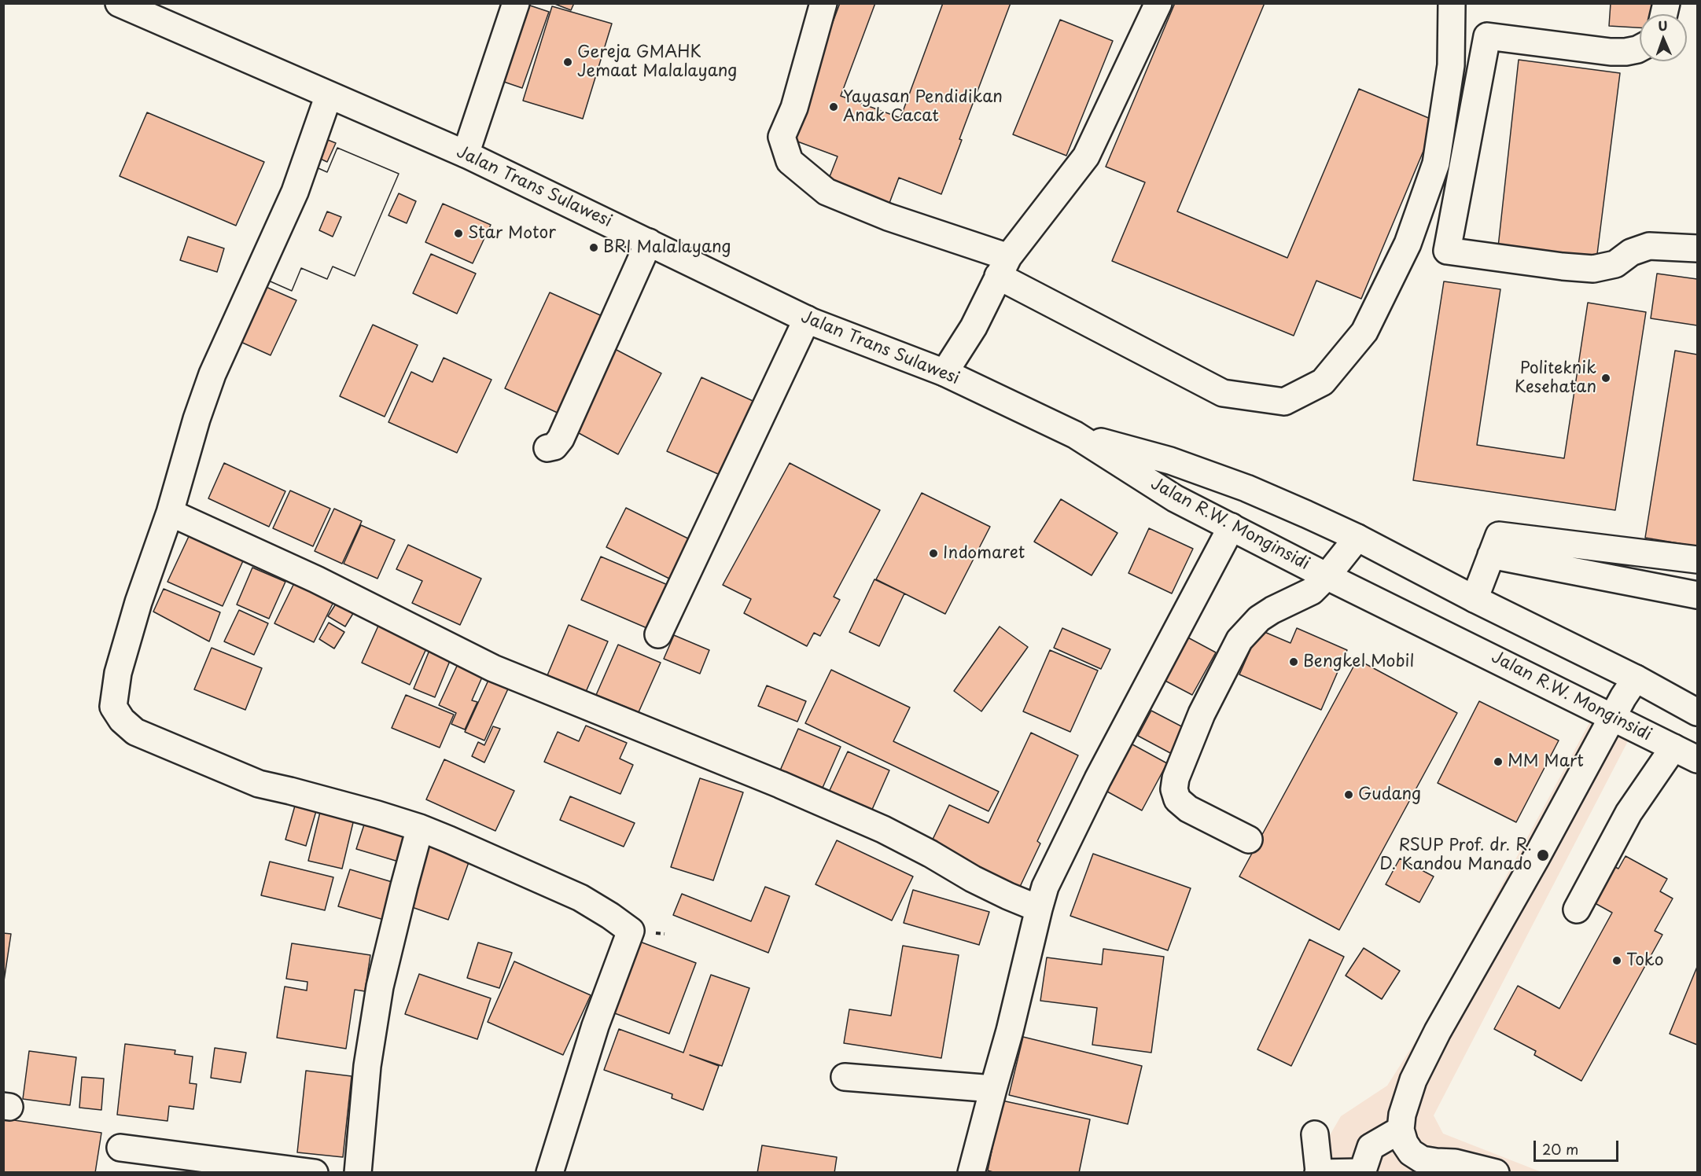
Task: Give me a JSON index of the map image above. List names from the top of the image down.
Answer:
{
  "streets": {
    "main road": ["Jalan Trans Sulawesi", "Jalan R.W. Monginsidi"]
  },
  "crossings": [
    ["Jalan Trans Sulawesi", "Jalan R.W. Monginsidi"]
  ],
  "places": [
    "Gereja GMAHK Jemaat Malalayang",
    "Yayasan Pendidikan Anak Cacat",
    "Star Motor",
    "BRI Malalayang",
    "Politeknik Kesehatan",
    "Indomaret",
    "Bengkel Mobil",
    "MM Mart",
    "Gudang",
    "RSUP Prof. dr. R. D. Kandou Manado",
    "Toko"
  ],
  "scale_bar": "20 m",
  "north": "top"
}
